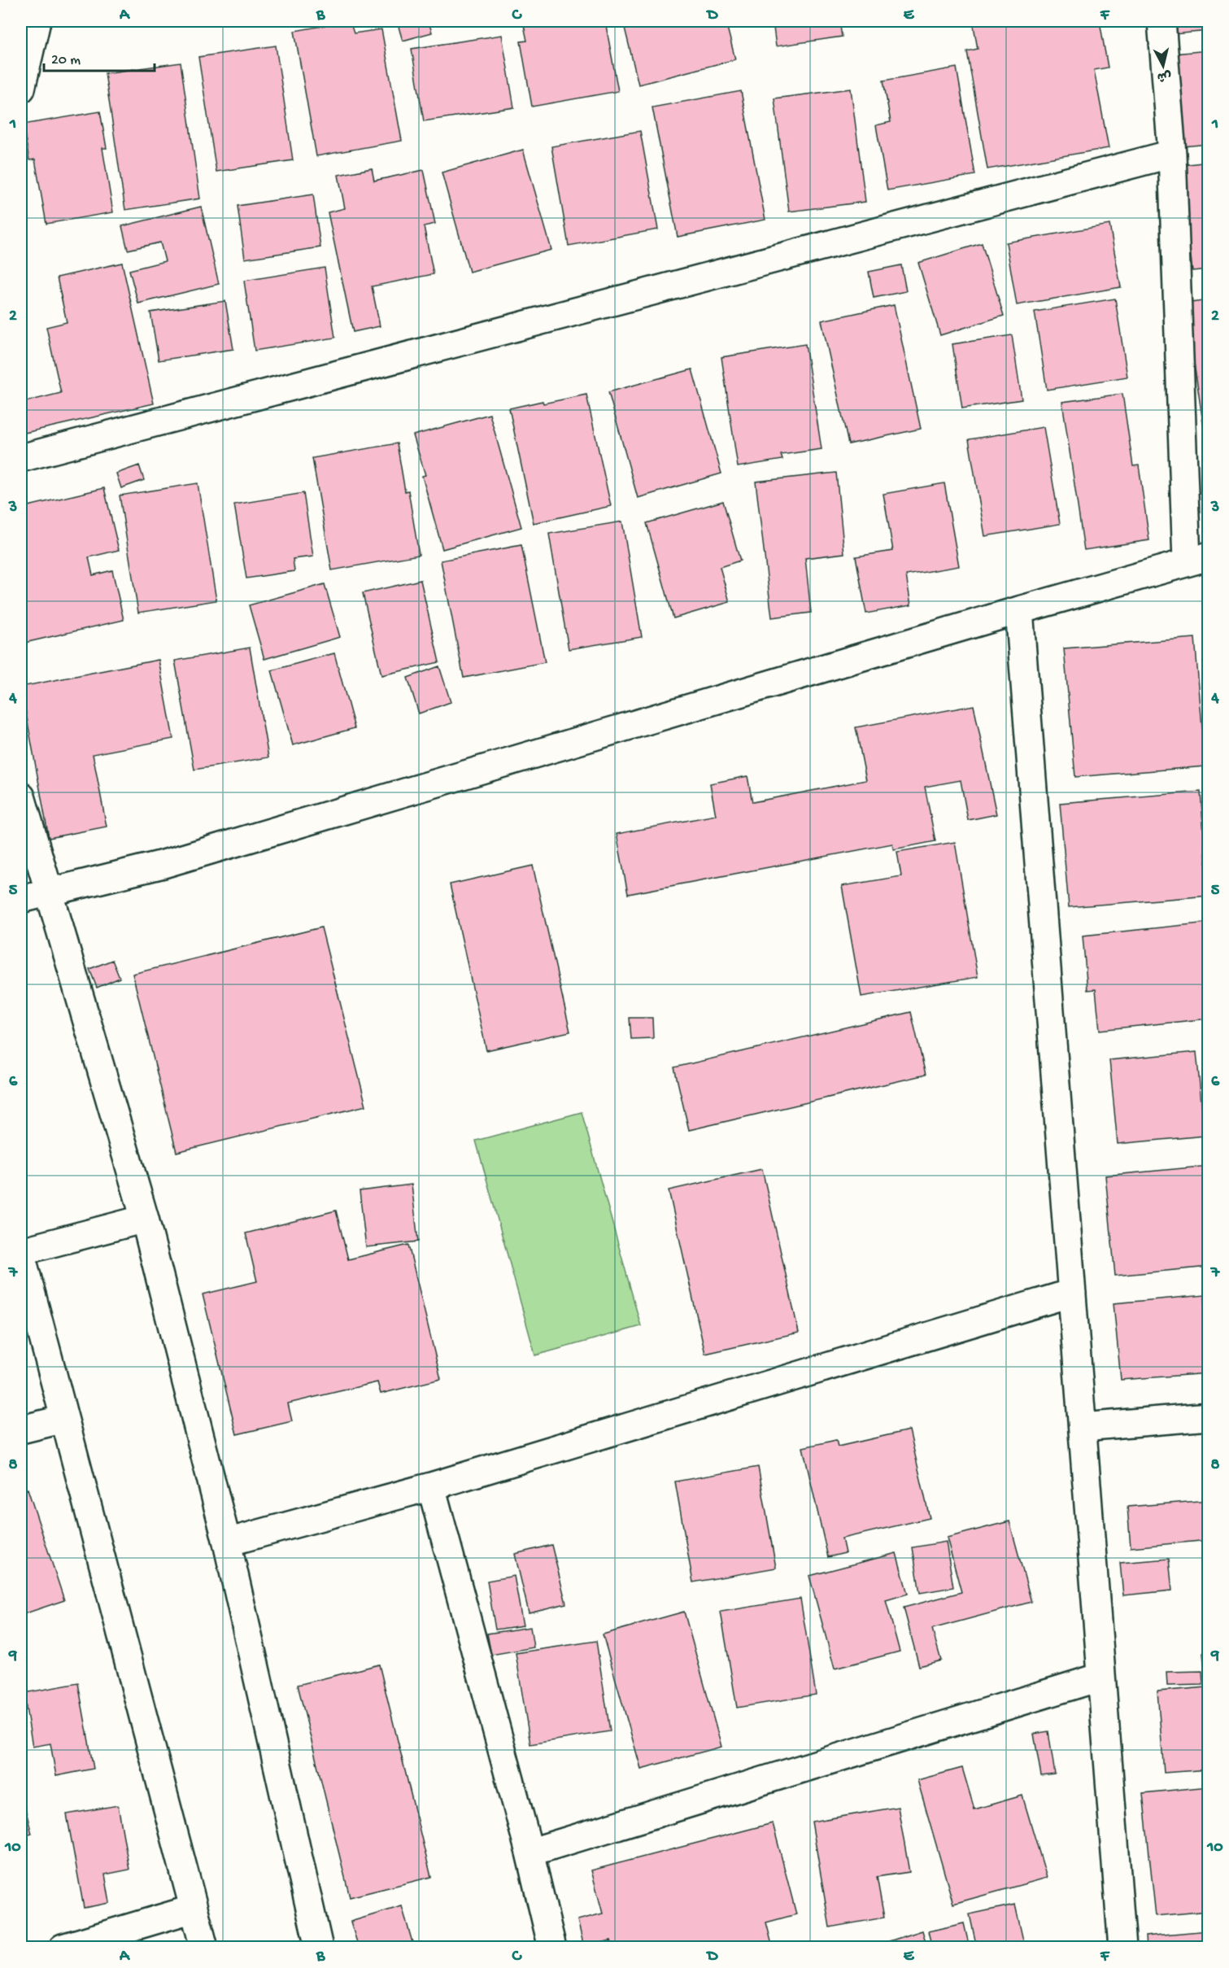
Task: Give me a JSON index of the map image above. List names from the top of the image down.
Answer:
{
  "scale_bar": "20 m",
  "north": "bottom",
  "grid": {
    "columns": [
      "A",
      "B",
      "C",
      "D",
      "E",
      "F"
    ],
    "rows": [
      "1",
      "2",
      "3",
      "4",
      "5",
      "6",
      "7",
      "8",
      "9",
      "10"
    ]
  }
}
